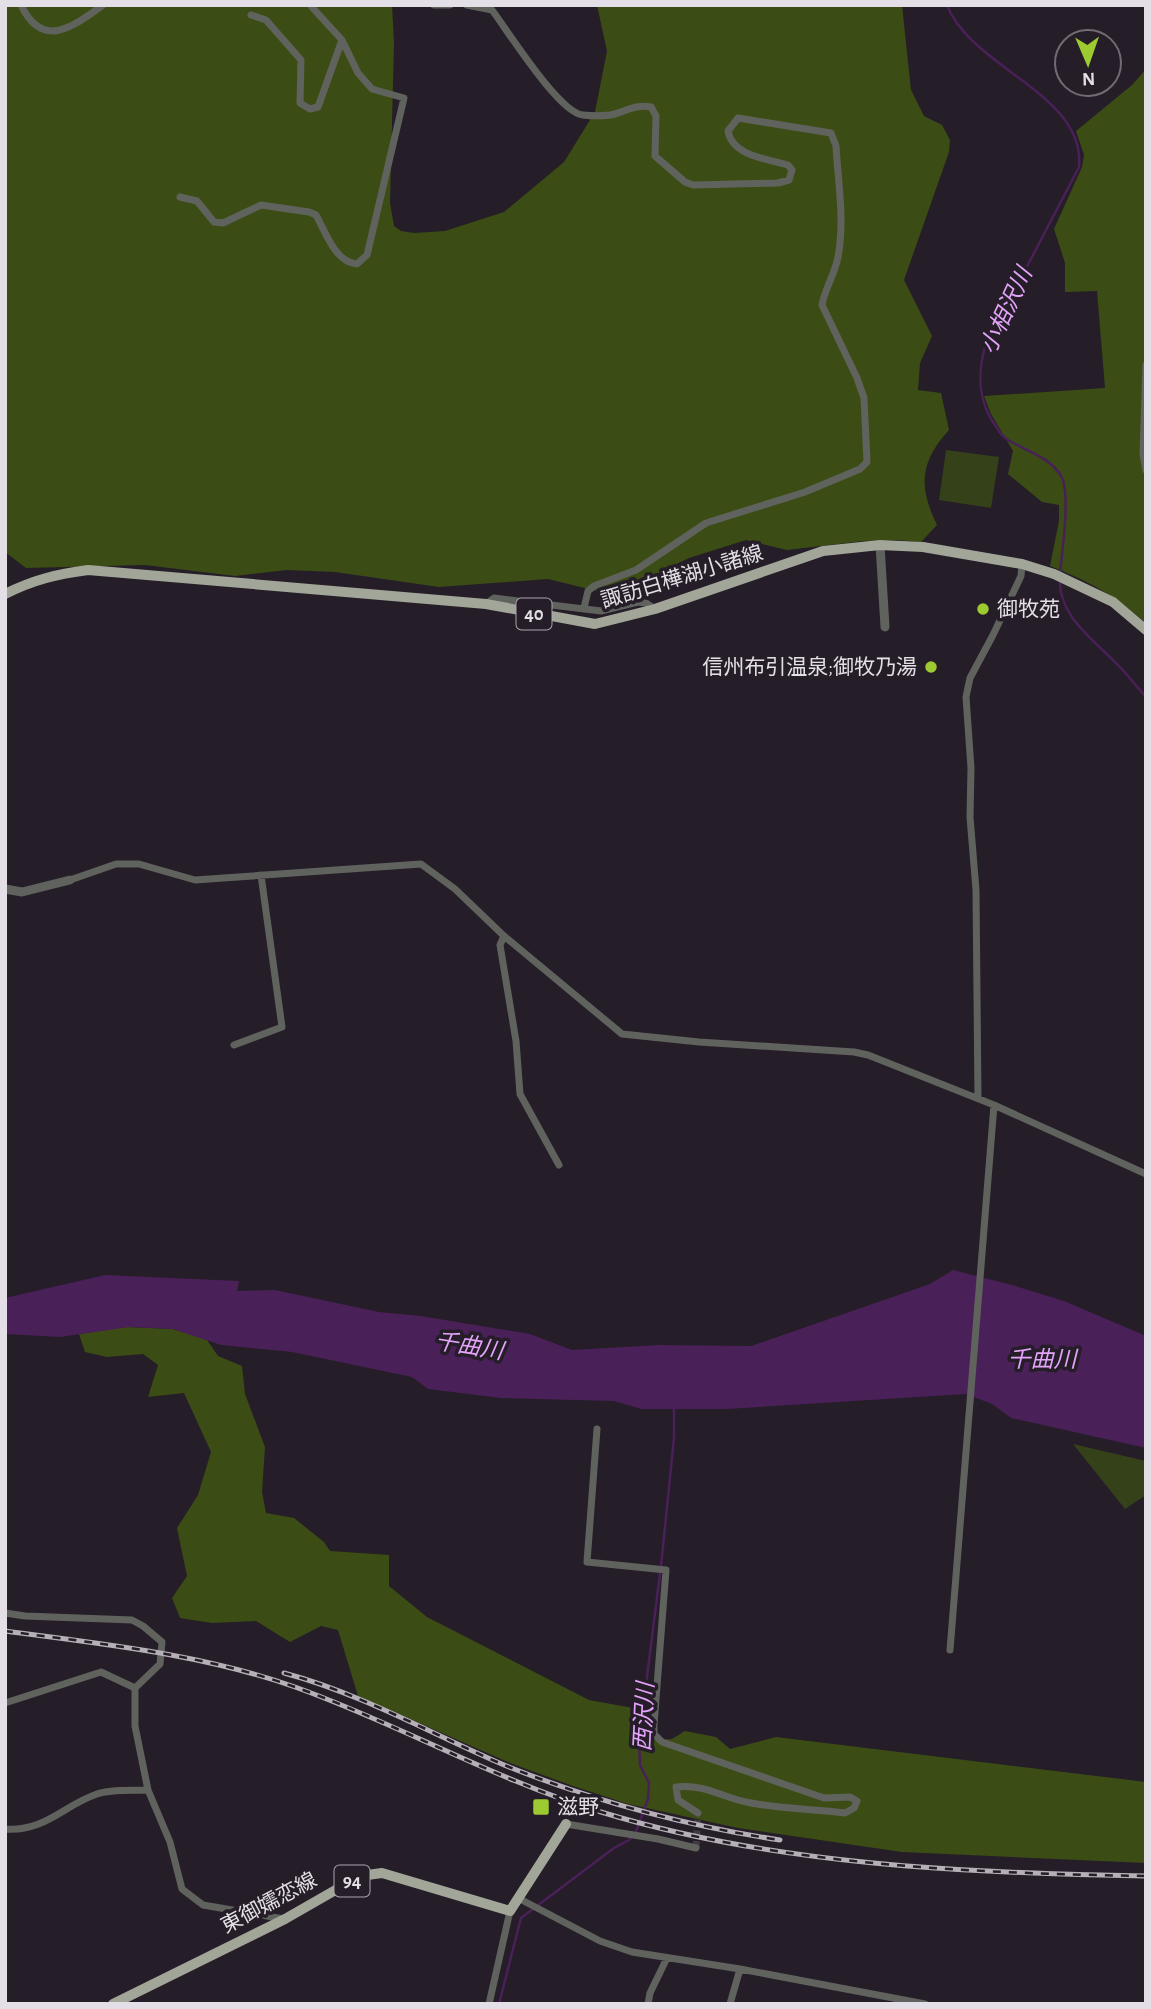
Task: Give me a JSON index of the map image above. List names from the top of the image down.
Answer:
{
  "streets": {
    "main road": [
      "諏訪白樺湖小諸線",
      "40",
      "94",
      "東御嬬恋線"
    ]
  },
  "water": ["小相沢川", "千曲川", "西沢川"],
  "places": {
    "other": ["御牧苑", "信州布引温泉;御牧乃湯"],
    "transit": ["滋野"]
  },
  "north": "bottom"
}
